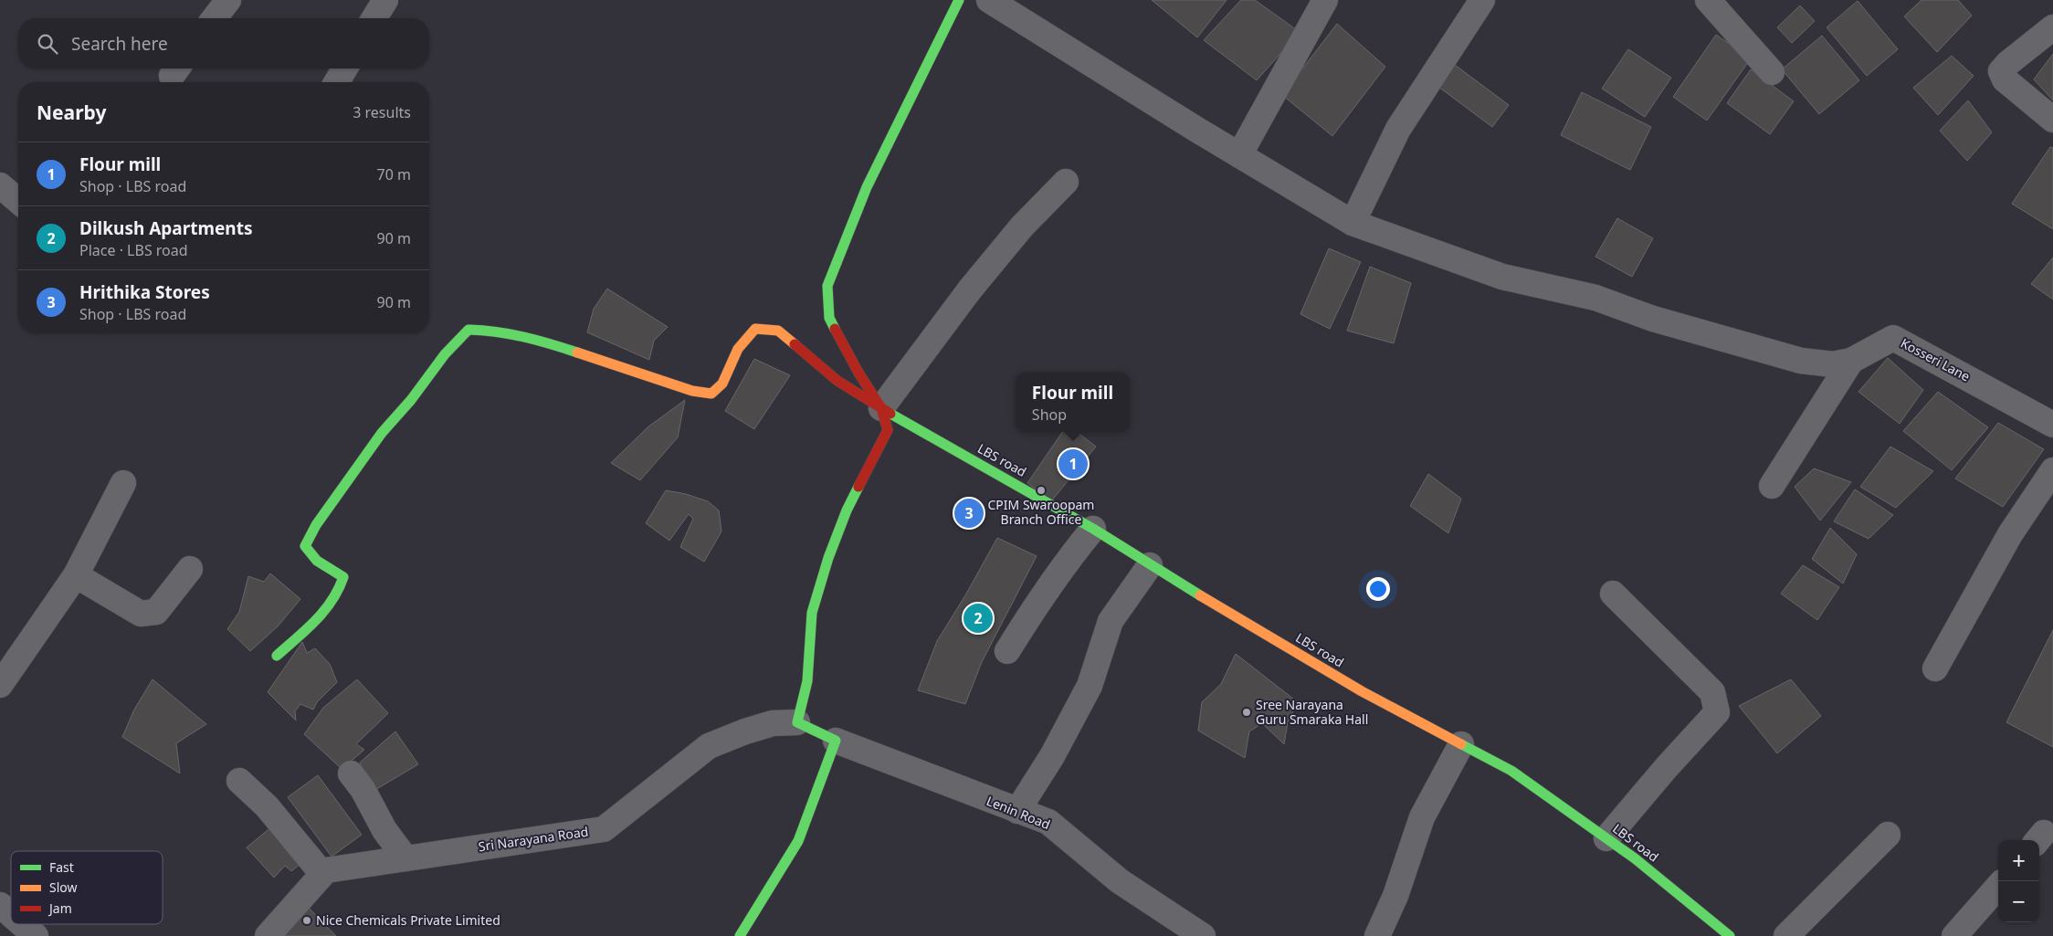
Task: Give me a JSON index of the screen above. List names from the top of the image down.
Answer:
{
  "streets": {
    "street": [
      "Kosseri Lane",
      "LBS road",
      "Lenin Road",
      "Sri Narayana Road"
    ]
  },
  "places": ["CPIM Swaroopam Branch Office", "Sree Narayana Guru Smaraka Hall", "Nice Chemicals Private Limited"],
  "legend": ["Fast", "Slow", "Jam"],
  "page": {
    "search": "Search here",
    "heading": ["Nearby", "3 results"],
    "list": [
      {
        "mark": "1",
        "name": "Flour mill",
        "note": "Shop · LBS road",
        "value": "70 m"
      },
      {
        "mark": "2",
        "name": "Dilkush Apartments",
        "note": "Place · LBS road",
        "value": "90 m"
      },
      {
        "mark": "3",
        "name": "Hrithika Stores",
        "note": "Shop · LBS road",
        "value": "90 m"
      }
    ],
    "popup": ["Flour mill", "Shop"],
    "pins": ["1", "3", "2"],
    "map_buttons": ["+", "−"]
  }
}
